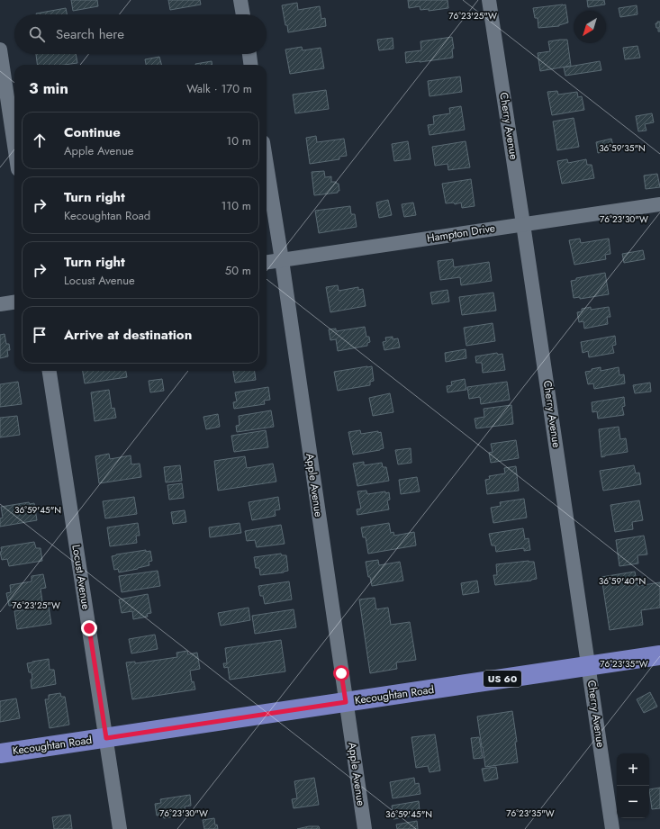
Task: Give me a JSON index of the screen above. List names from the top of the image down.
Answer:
{
  "streets": {
    "main road": ["US 60", "Kecoughtan Road"],
    "street": [
      "Cherry Avenue",
      "Hampton Drive",
      "Apple Avenue",
      "Locust Avenue"
    ]
  },
  "crossings": [
    ["Cherry Avenue", "Hampton Drive"],
    ["Cherry Avenue", "Kecoughtan Road"],
    ["Hampton Drive", "Apple Avenue"],
    ["Apple Avenue", "Kecoughtan Road"],
    ["Locust Avenue", "Kecoughtan Road"]
  ],
  "north": "bottom left",
  "page": {
    "search": "Search here",
    "heading": ["3 min", "Walk · 170 m"],
    "list": [
      ["Continue", "Apple Avenue", "10 m"],
      ["Turn right", "Kecoughtan Road", "110 m"],
      ["Turn right", "Locust Avenue", "50 m"],
      "Arrive at destination"
    ],
    "map_buttons": ["+", "−"]
  },
  "coordinates": [
    "76°23'25\"W",
    "36°59'35\"N",
    "76°23'30\"W",
    "36°59'45\"N",
    "36°59'40\"N",
    "76°23'35\"W"
  ]
}
